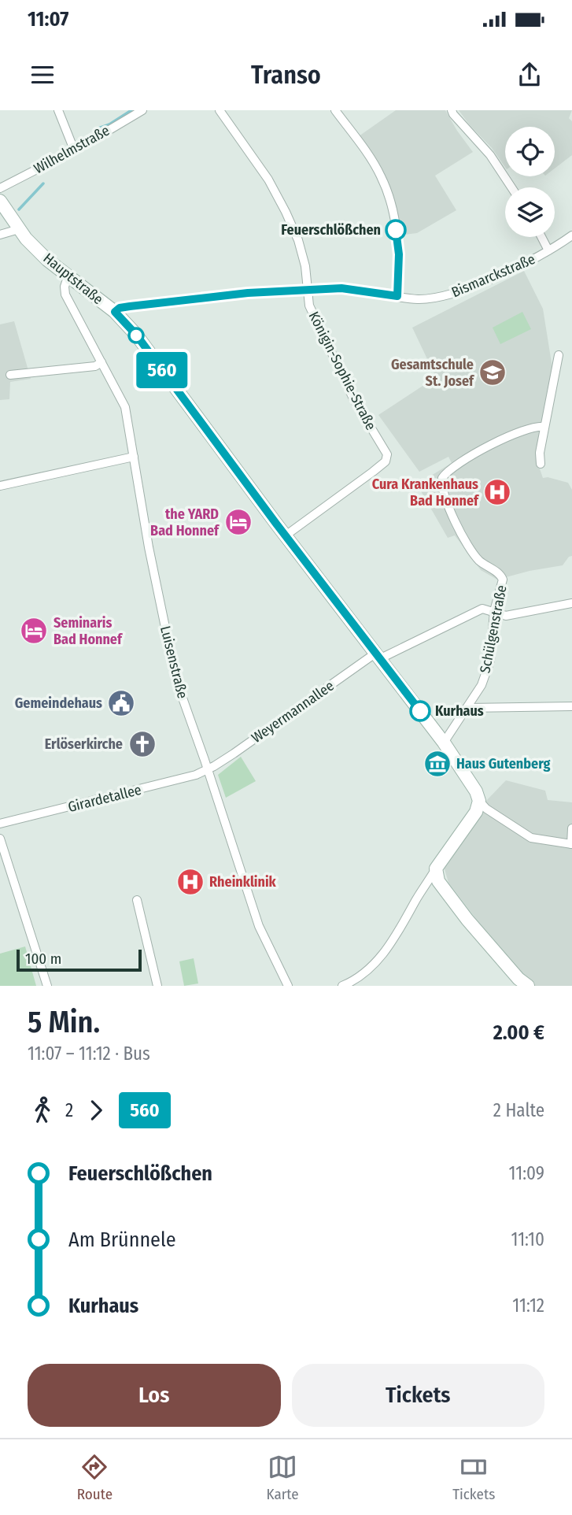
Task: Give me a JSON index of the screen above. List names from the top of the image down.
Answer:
{
  "streets": {
    "main road": ["Hauptstraße"],
    "street": [
      "Wilhelmstraße",
      "Bismarckstraße",
      "Königin-Sophie-Straße",
      "Schülgenstraße",
      "Luisenstraße",
      "Weyermannallee",
      "Girardetallee"
    ]
  },
  "crossings": [
    ["Bismarckstraße", "Hauptstraße"],
    ["Bismarckstraße", "Königin-Sophie-Straße"],
    ["Hauptstraße", "Königin-Sophie-Straße"],
    ["Hauptstraße", "Schülgenstraße"],
    ["Hauptstraße", "Luisenstraße"],
    ["Hauptstraße", "Weyermannallee"],
    ["Schülgenstraße", "Weyermannallee"],
    ["Luisenstraße", "Weyermannallee"],
    ["Luisenstraße", "Girardetallee"],
    ["Weyermannallee", "Girardetallee"]
  ],
  "places": {
    "other": ["Feuerschlößchen", "Kurhaus"],
    "school or university": ["Gesamtschule St. Josef"],
    "hospital": ["Cura Krankenhaus Bad Honnef", "Rheinklinik"],
    "hotel": ["the YARD Bad Honnef", "Seminaris Bad Honnef"],
    "public building": ["Gemeindehaus"],
    "church": ["Erlöserkirche"],
    "museum": ["Haus Gutenberg"]
  },
  "lines": ["bus line 560"],
  "scale_bar": "100 m",
  "page": {
    "status": "11:07",
    "header": "Transo",
    "on_map": "560",
    "scale": "100 m",
    "heading": ["5 Min.", "11:07 – 11:12 · Bus", "2.00 €"],
    "legs": ["2", "560", "2 Halte"],
    "list": [
      {
        "name": "Feuerschlößchen",
        "value": "11:09"
      },
      {
        "name": "Am Brünnele",
        "value": "11:10"
      },
      {
        "name": "Kurhaus",
        "value": "11:12"
      }
    ],
    "buttons": ["Los", "Tickets"],
    "tabs": ["Route", "Karte", "Tickets"]
  }
}
